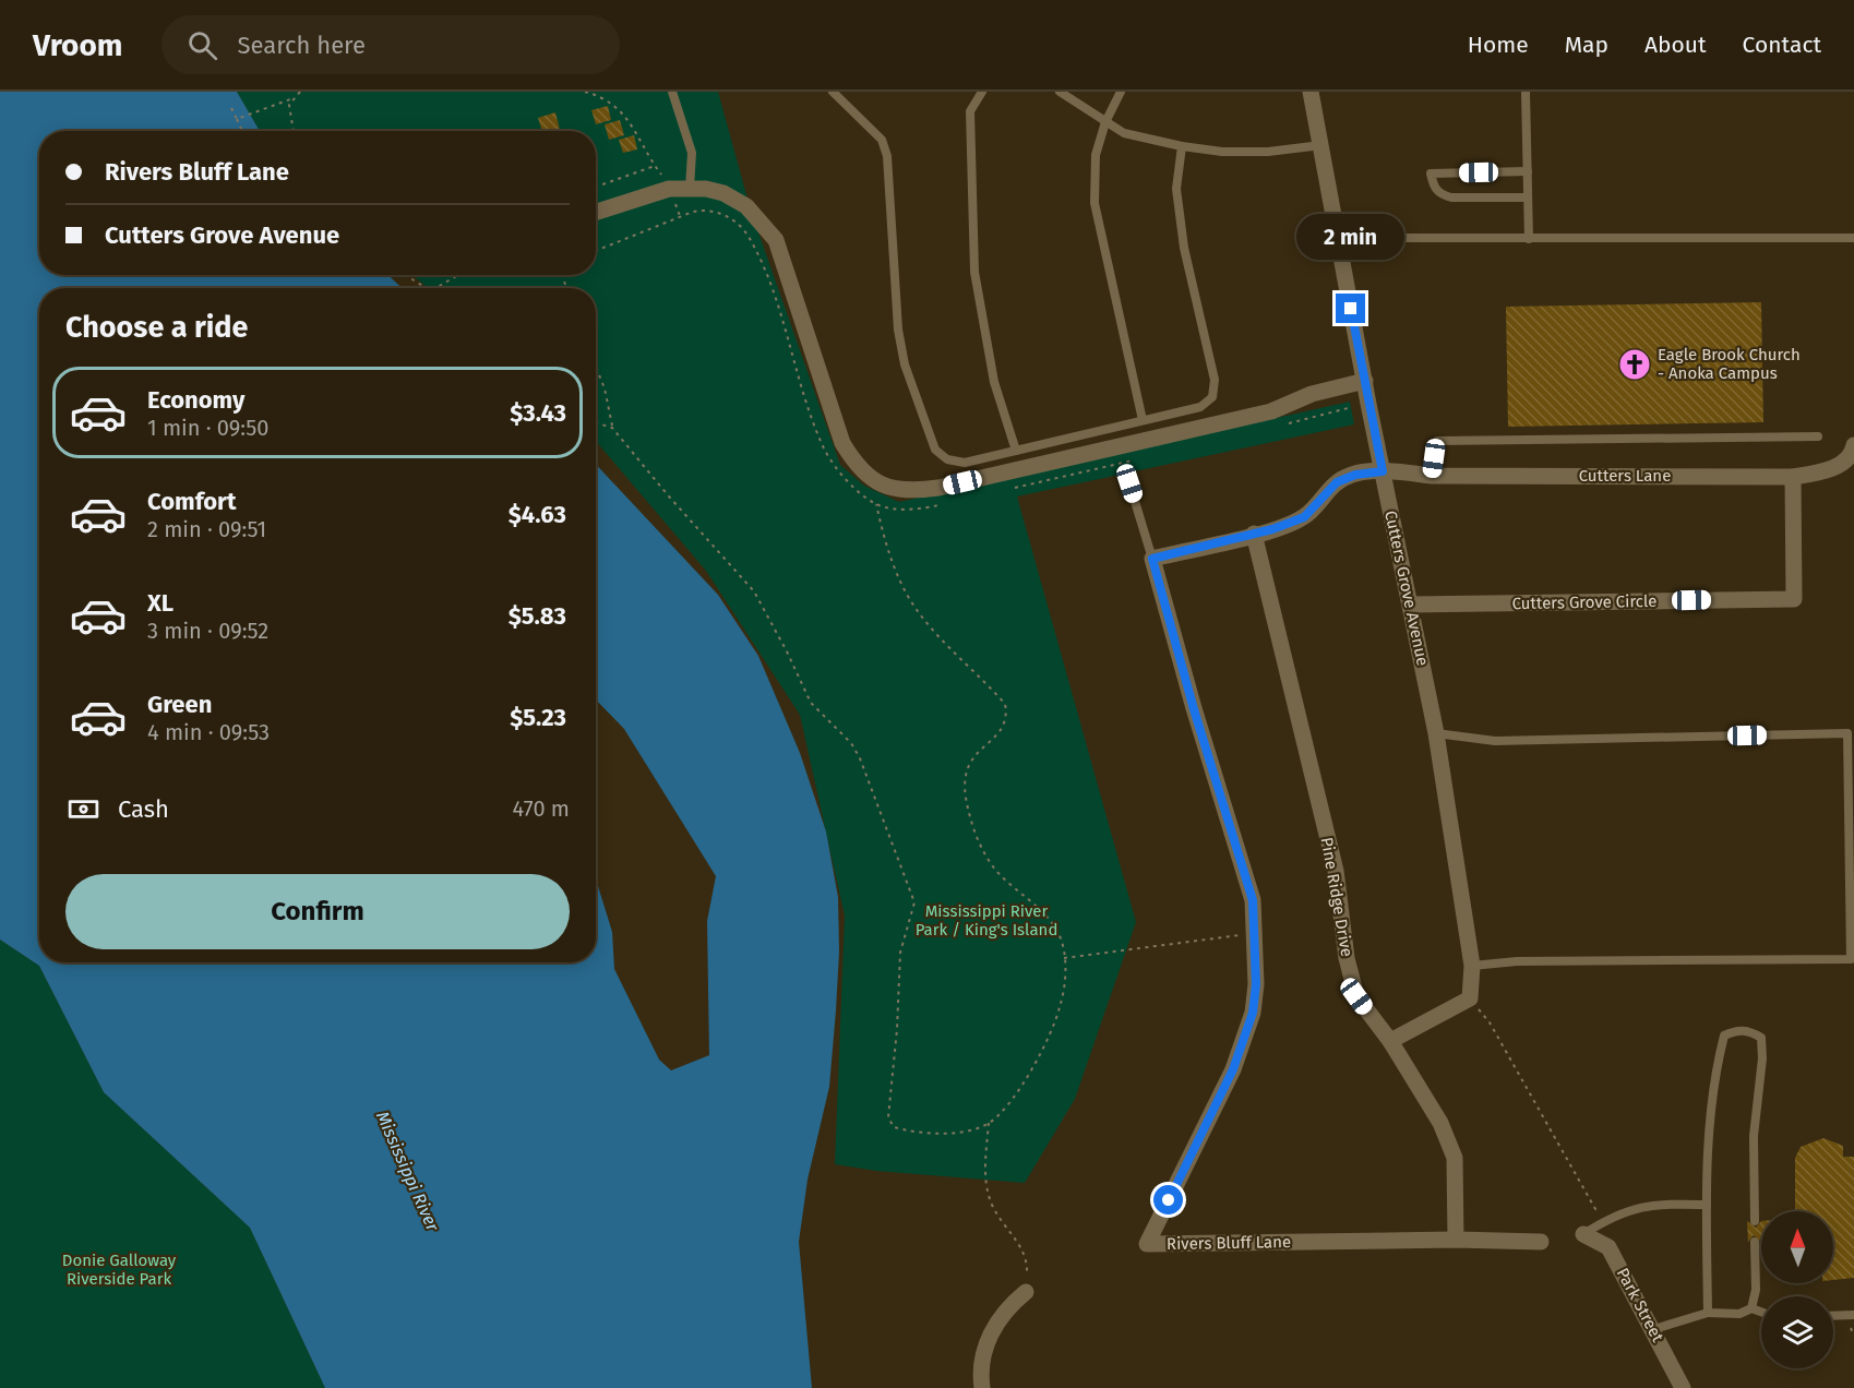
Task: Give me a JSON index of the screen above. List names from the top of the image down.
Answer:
{
  "streets": {
    "street": [
      "Cutters Lane",
      "Cutters Grove Avenue",
      "Cutters Grove Circle",
      "Pine Ridge Drive",
      "Rivers Bluff Lane",
      "Park Street"
    ]
  },
  "crossings": [
    ["Cutters Lane", "Cutters Grove Avenue"],
    ["Cutters Lane", "Cutters Grove Circle"],
    ["Cutters Grove Avenue", "Cutters Grove Circle"],
    ["Pine Ridge Drive", "Rivers Bluff Lane"]
  ],
  "water": ["Mississippi River"],
  "parks": ["Mississippi River Park / King's Island", "Donie Galloway Riverside Park"],
  "places": {
    "church": ["Eagle Brook Church - Anoka Campus"]
  },
  "north": "top",
  "page": {
    "header": "Vroom",
    "search": "Search here",
    "nav": [
      "Home",
      "Map",
      "About",
      "Contact"
    ],
    "banner": ["Rivers Bluff Lane", "Cutters Grove Avenue"],
    "bubble": "2 min",
    "heading": "Choose a ride",
    "list": [
      {
        "name": "Economy",
        "note": "1 min · 09:50",
        "value": "$3.43"
      },
      {
        "name": "Comfort",
        "note": "2 min · 09:51",
        "value": "$4.63"
      },
      {
        "name": "XL",
        "note": "3 min · 09:52",
        "value": "$5.83"
      },
      {
        "name": "Green",
        "note": "4 min · 09:53",
        "value": "$5.23"
      }
    ],
    "pay": ["Cash", "470 m"],
    "buttons": "Confirm"
  }
}
